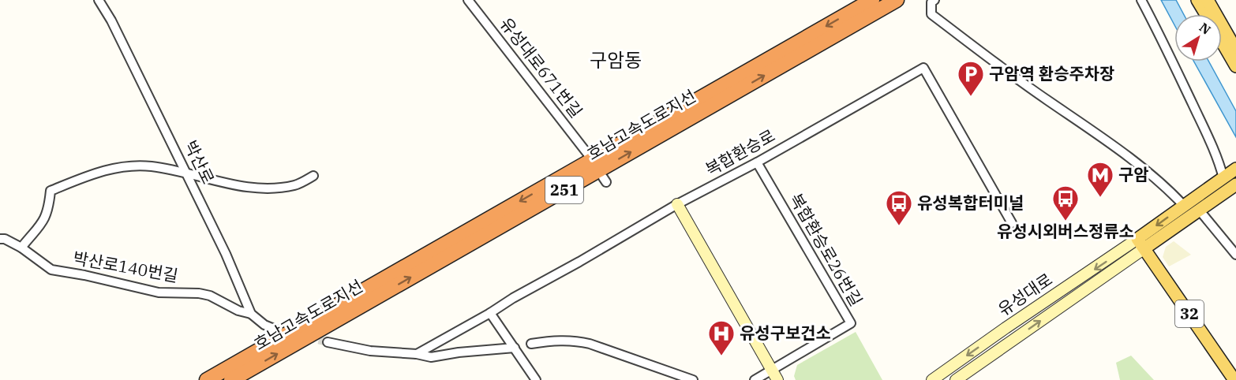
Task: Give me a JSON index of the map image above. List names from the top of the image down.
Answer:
{
  "streets": {
    "highway": ["호남고속도로지선", "251"],
    "main road": ["유성대로", "32"],
    "street": [
      "유성대로671번길",
      "복합환승로",
      "박산로",
      "복합환승로26번길",
      "박산로140번길"
    ]
  },
  "crossings": [
    ["복합환승로", "복합환승로26번길"],
    ["박산로", "박산로140번길"],
    ["유성대로", "32"]
  ],
  "districts": ["구암동"],
  "places": {
    "parking": ["구암역 환승주차장"],
    "metro station": ["구암"],
    "bus stop": ["유성시외버스정류소", "유성복합터미널"],
    "hospital": ["유성구보건소"]
  },
  "north": "top right"
}
